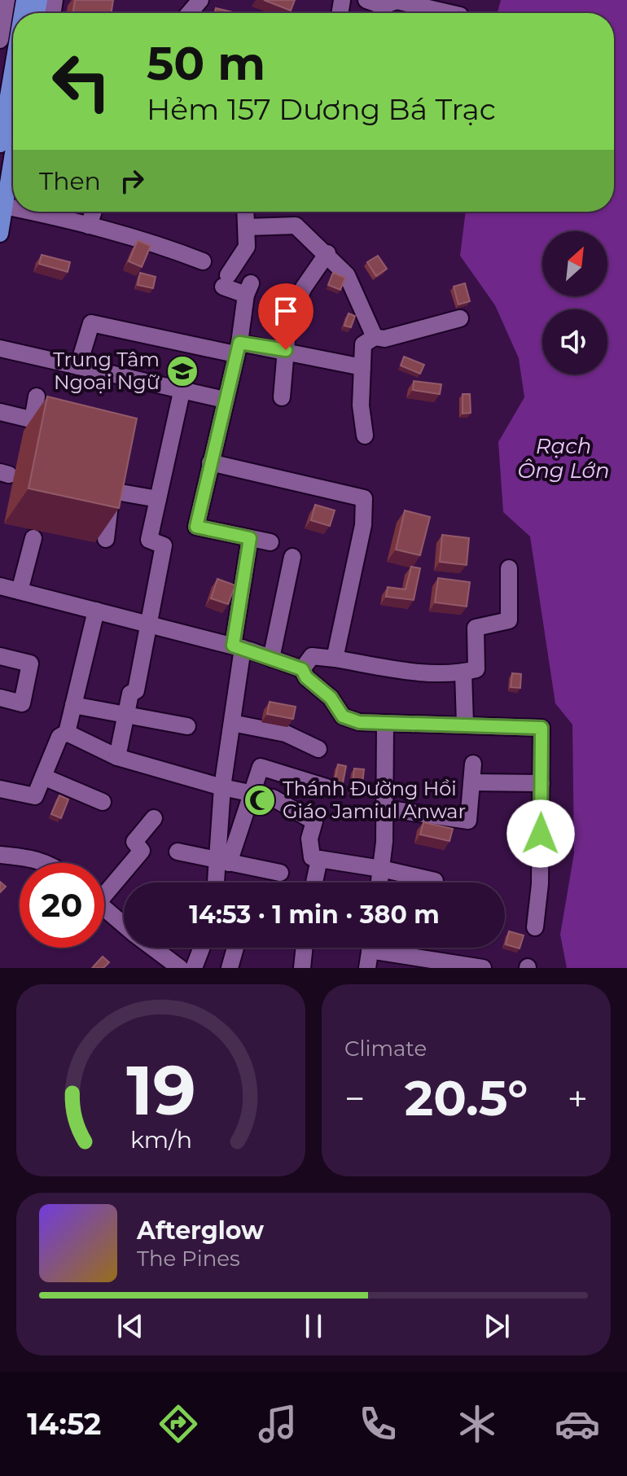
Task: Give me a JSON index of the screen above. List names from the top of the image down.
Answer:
{
  "water": ["Rạch Ông Lớn"],
  "places": {
    "school or university": ["Trung Tâm Ngoại Ngữ"],
    "mosque": ["Thánh Đường Hồi Giáo Jamiul Anwar"]
  },
  "north": "top right",
  "page": {
    "turn": ["50 m", "Hẻm 157 Dương Bá Trạc"],
    "then": "Then",
    "limit": "20",
    "trip": "14:53 · 1 min · 380 m",
    "tile": "Climate",
    "heat": ["−", "20.5°", "+"],
    "song": ["Afterglow", "The Pines"],
    "tabs": "14:52",
    "gauge": ["19", "km/h"]
  }
}
